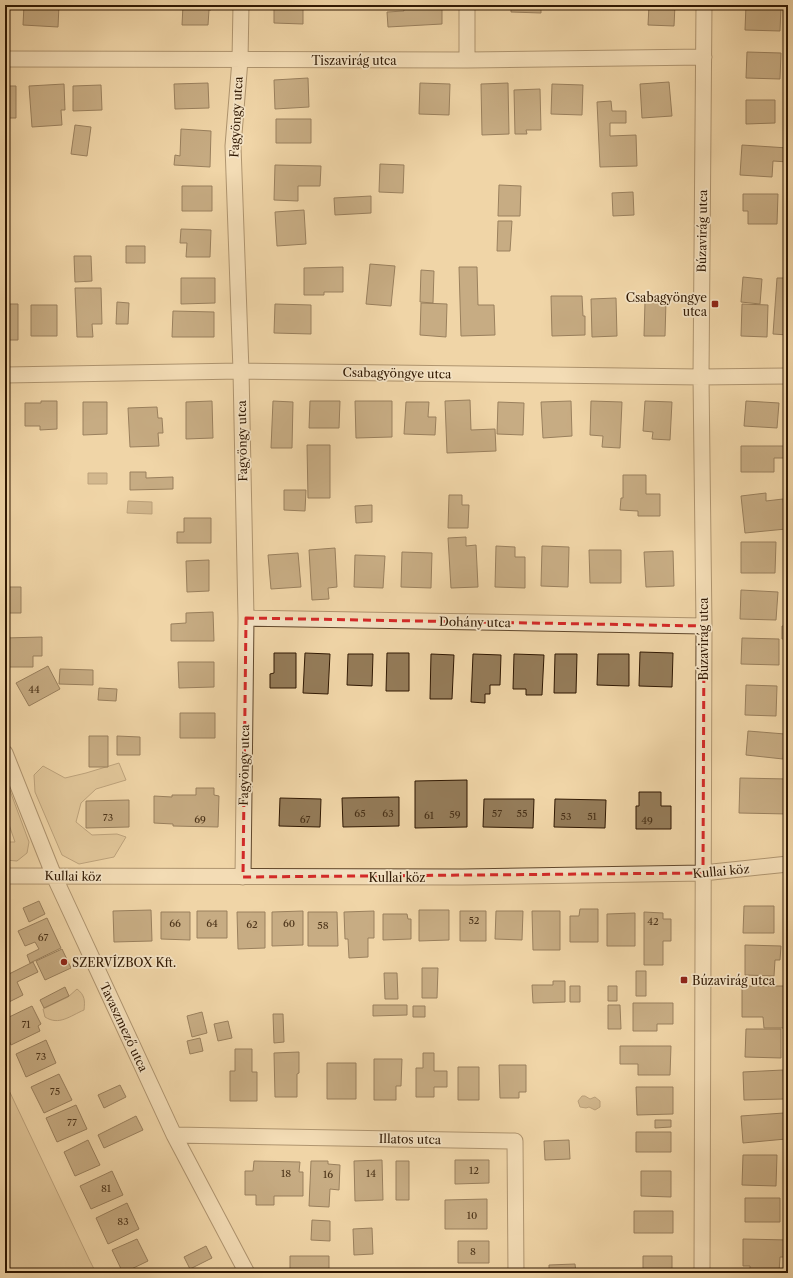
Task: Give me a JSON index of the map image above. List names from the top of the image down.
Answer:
{
  "streets": {
    "street": [
      "Tiszavirág utca",
      "Fagyöngy utca",
      "Búzavirág utca",
      "Csabagyöngye utca",
      "Dohány utca",
      "Kullai köz",
      "Tavaszmező utca",
      "Illatos utca"
    ]
  },
  "crossings": [
    ["Tiszavirág utca", "Fagyöngy utca"],
    ["Tiszavirág utca", "Búzavirág utca"],
    ["Fagyöngy utca", "Csabagyöngye utca"],
    ["Fagyöngy utca", "Dohány utca"],
    ["Fagyöngy utca", "Kullai köz"],
    ["Búzavirág utca", "Csabagyöngye utca"],
    ["Búzavirág utca", "Dohány utca"],
    ["Búzavirág utca", "Kullai köz"],
    ["Kullai köz", "Tavaszmező utca"],
    ["Tavaszmező utca", "Illatos utca"]
  ],
  "places": {
    "transit": ["Csabagyöngye utca", "Búzavirág utca"],
    "other": ["SZERVÍZBOX Kft."]
  },
  "house_numbers": [
    "44",
    "65",
    "63",
    "57",
    "55",
    "59",
    "61",
    "53",
    "51",
    "73",
    "69",
    "67",
    "49",
    "52",
    "42",
    "66",
    "64",
    "60",
    "62",
    "58",
    "67",
    "71",
    "73",
    "75",
    "77",
    "12",
    "18",
    "14",
    "16",
    "81",
    "10",
    "83",
    "8"
  ]
}
